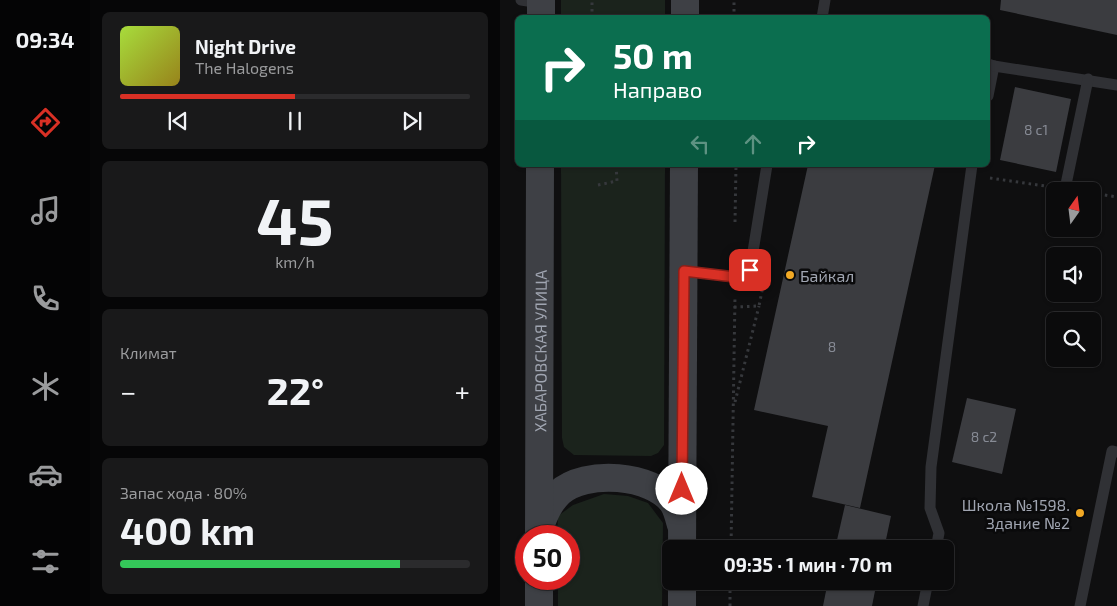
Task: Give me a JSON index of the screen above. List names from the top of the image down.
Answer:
{
  "streets": {
    "main road": ["ХАБАРОВСКАЯ УЛИЦА"]
  },
  "places": ["Байкал", "Школа №1598. Здание №2"],
  "house_numbers": ["8 c1", "8", "8 с2"],
  "north": "top",
  "page": {
    "tabs": "09:34",
    "turn": ["50 m", "Направо"],
    "song": ["Night Drive", "The Halogens"],
    "tile": [
      ["45", "km/h"],
      "Климат",
      ["Запас хода · 80%", "400 km"]
    ],
    "heat": ["−", "22°", "+"],
    "limit": "50",
    "trip": "09:35 · 1 мин · 70 m"
  }
}
